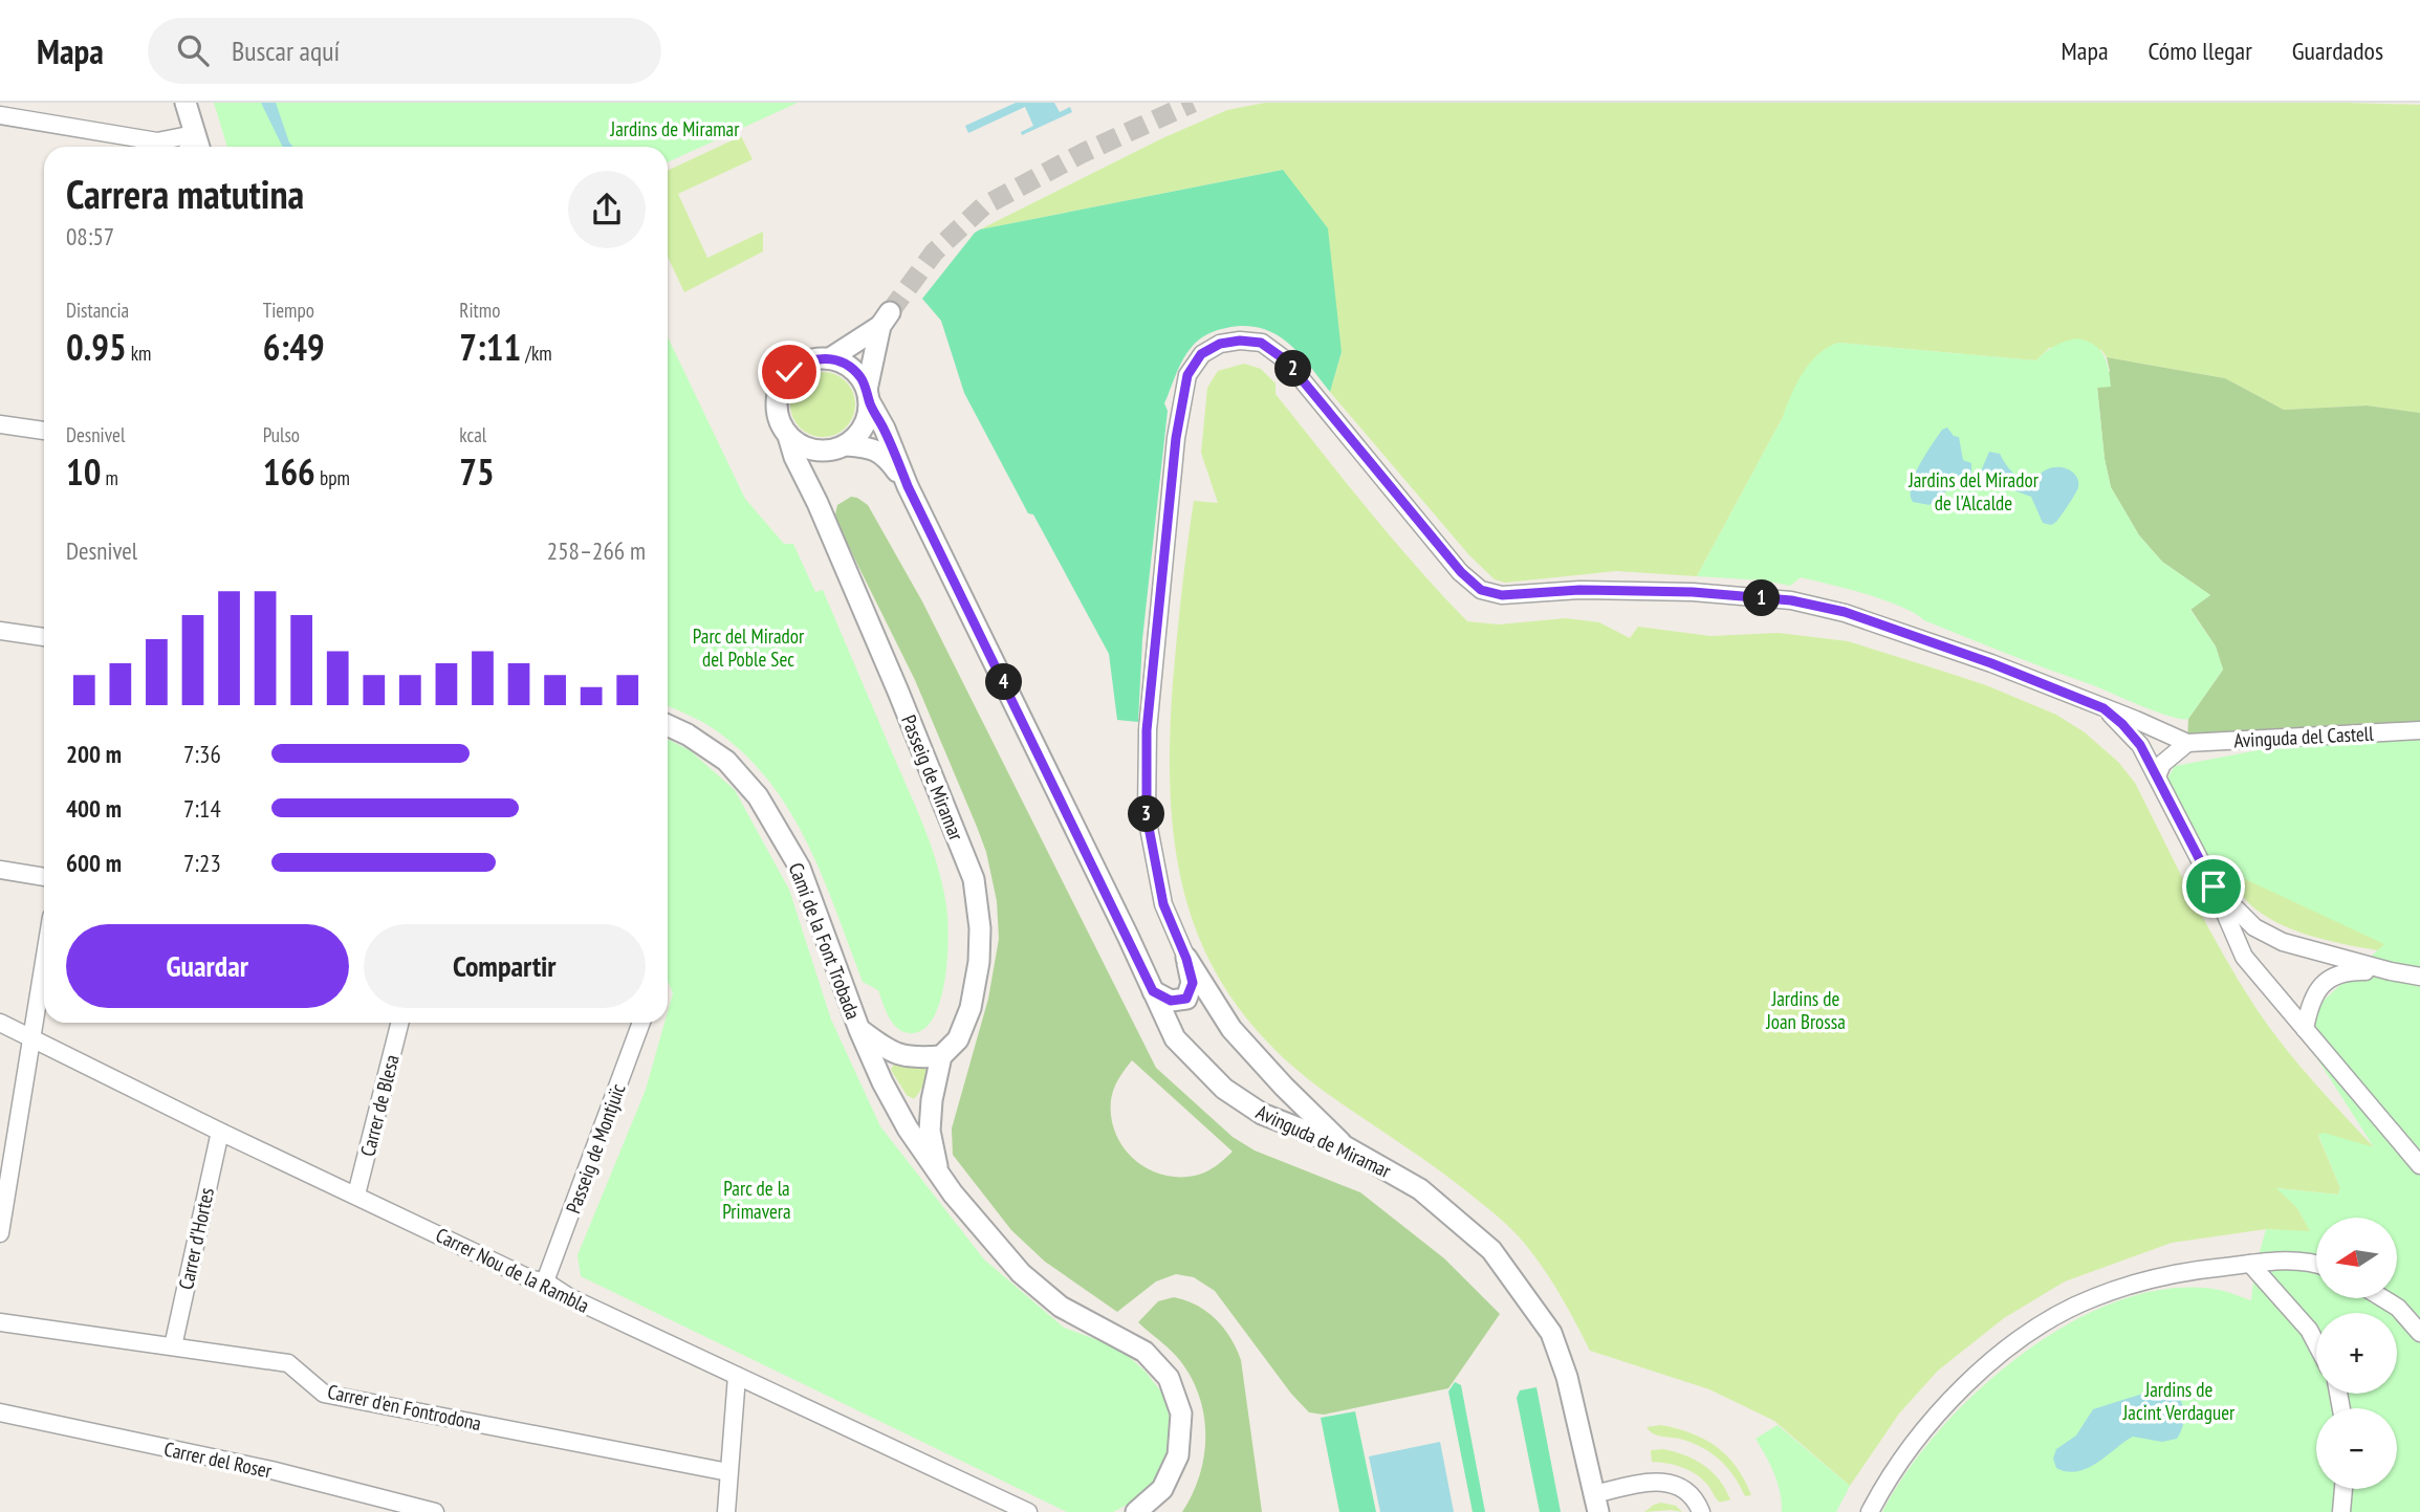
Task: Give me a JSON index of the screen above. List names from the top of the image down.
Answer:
{
  "streets": {
    "street": [
      "Avinguda del Castell",
      "Passeig de Miramar",
      "Camí de la Font Trobada",
      "Carrer de Blesa",
      "Avinguda de Miramar",
      "Passeig de Montjuïc",
      "Carrer d'Hortes",
      "Carrer Nou de la Rambla",
      "Carrer d'en Fontrodona",
      "Carrer del Roser"
    ]
  },
  "crossings": [
    ["Passeig de Miramar", "Avinguda de Miramar"],
    ["Carrer de Blesa", "Carrer Nou de la Rambla"],
    ["Passeig de Montjuïc", "Carrer Nou de la Rambla"],
    ["Carrer d'Hortes", "Carrer Nou de la Rambla"],
    ["Carrer d'Hortes", "Carrer d'en Fontrodona"]
  ],
  "parks": [
    "Jardins de Miramar",
    "Jardins del Mirador de l'Alcalde",
    "Parc del Mirador del Poble Sec",
    "Jardins de Joan Brossa",
    "Parc de la Primavera",
    "Jardins de Jacint Verdaguer"
  ],
  "north": "left",
  "page": {
    "header": "Mapa",
    "search": "Buscar aquí",
    "nav": ["Mapa", "Cómo llegar", "Guardados"],
    "heading": ["Carrera matutina", "08:57"],
    "stats": [
      ["Distancia", "0.95 km"],
      ["Tiempo", "6:49"],
      ["Ritmo", "7:11 /km"],
      ["Desnivel", "10 m"],
      ["Pulso", "166 bpm"],
      ["kcal", "75"]
    ],
    "pins": [
      "2",
      "1",
      "4",
      "3"
    ],
    "chart": ["Desnivel", "258–266 m"],
    "list": [
      {
        "name": "200 m",
        "note": "7:36"
      },
      {
        "name": "400 m",
        "note": "7:14"
      },
      {
        "name": "600 m",
        "note": "7:23"
      }
    ],
    "buttons": ["Guardar", "Compartir"],
    "map_buttons": ["+", "−"]
  }
}
